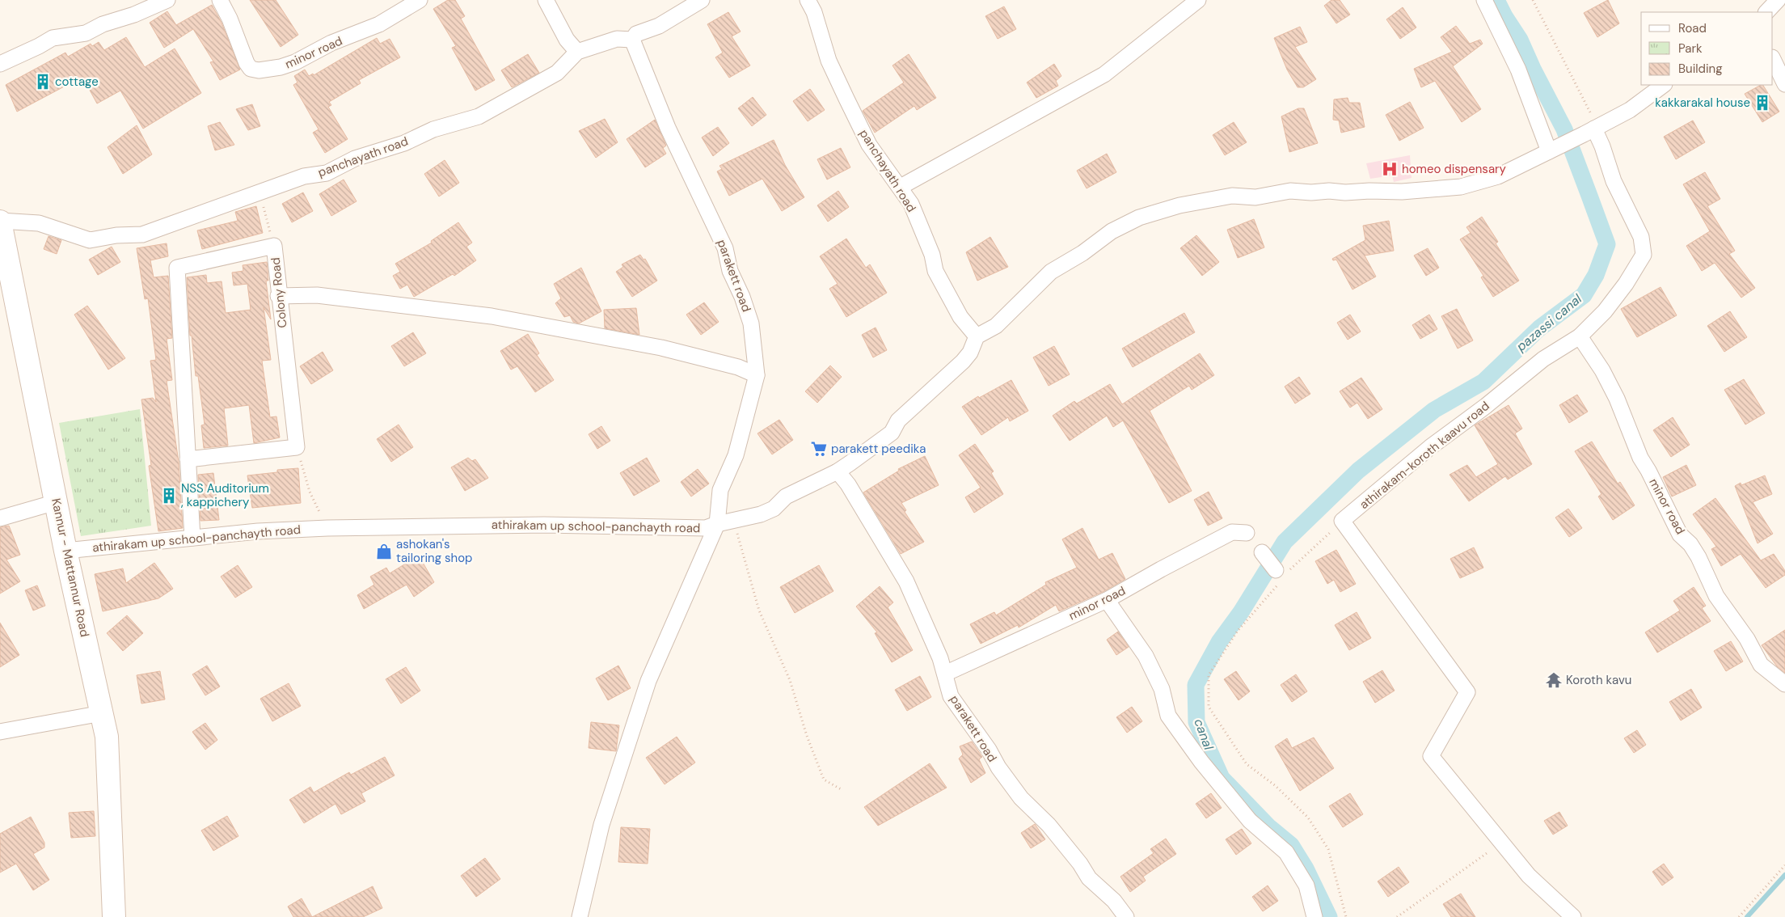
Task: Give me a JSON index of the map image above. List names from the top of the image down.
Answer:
{
  "streets": {
    "main road": ["Kannur - Mattannur Road"],
    "street": [
      "minor road",
      "panchayath road",
      "parakett road",
      "Colony Road",
      "athirakam-koroth kaavu road",
      "athirakam up school-panchayth road"
    ]
  },
  "crossings": [
    ["minor road", "parakett road"],
    ["minor road", "athirakam-koroth kaavu road"],
    ["panchayath road", "parakett road"],
    ["panchayath road", "athirakam up school-panchayth road"],
    ["panchayath road", "Kannur - Mattannur Road"],
    ["parakett road", "athirakam up school-panchayth road"],
    ["Colony Road", "athirakam up school-panchayth road"],
    ["athirakam up school-panchayth road", "Kannur - Mattannur Road"]
  ],
  "water": ["pazassi canal", "canal"],
  "places": {
    "building": ["cottage", "kakkarakal house", "NSS Auditorium , kappichery"],
    "hospital": ["homeo dispensary"],
    "supermarket": ["parakett peedika"],
    "shop": ["ashokan's tailoring shop"],
    "temple": ["Koroth kavu"]
  },
  "legend": ["Road", "Park", "Building"]
}
